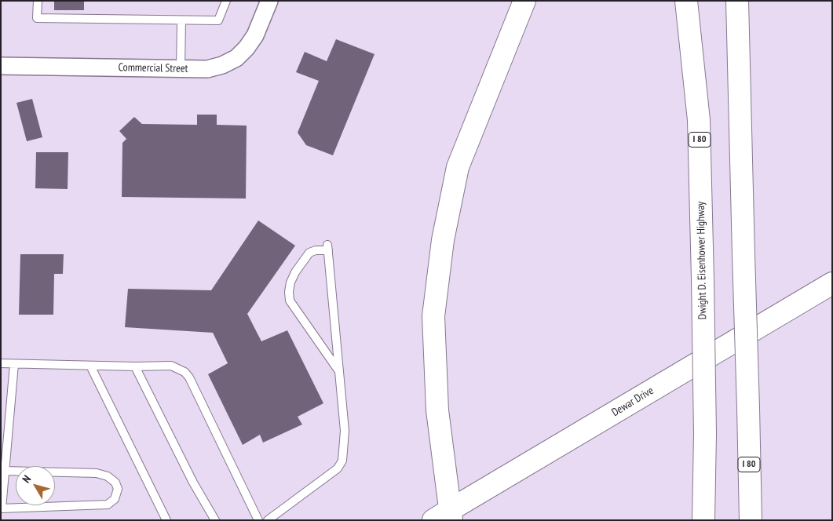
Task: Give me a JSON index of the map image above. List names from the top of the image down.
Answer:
{
  "streets": {
    "main road": ["I 80", "Dwight D. Eisenhower Highway", "Dewar Drive"],
    "street": ["Commercial Street"]
  },
  "north": "top left"
}
